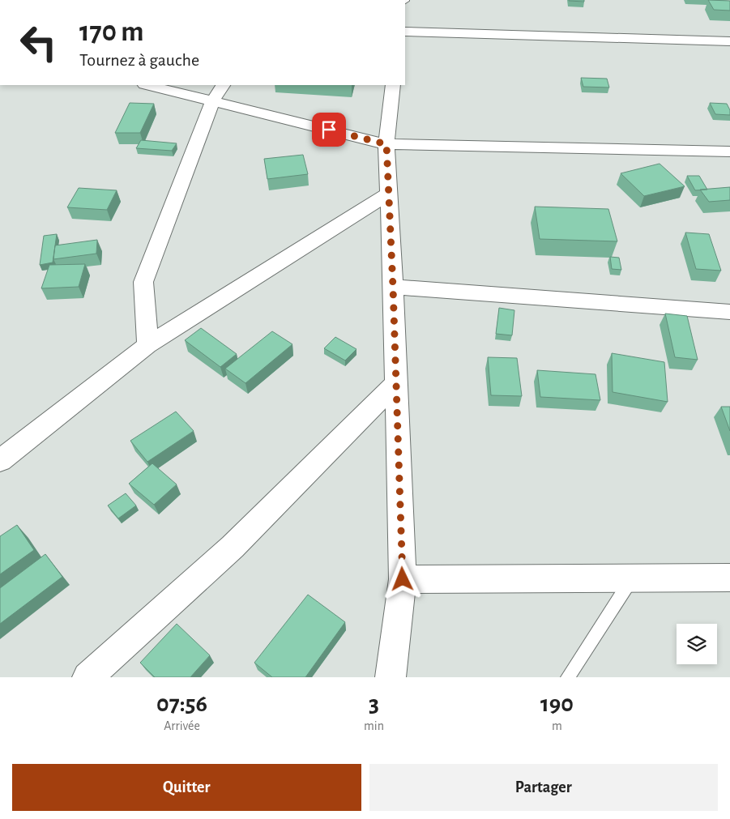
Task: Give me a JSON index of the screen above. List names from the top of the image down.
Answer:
{
  "page": {
    "turn": ["170 m", "Tournez à gauche"],
    "eta": [
      "07:56",
      "Arrivée",
      "3",
      "min",
      "190",
      "m"
    ],
    "buttons": ["Quitter", "Partager"]
  }
}
